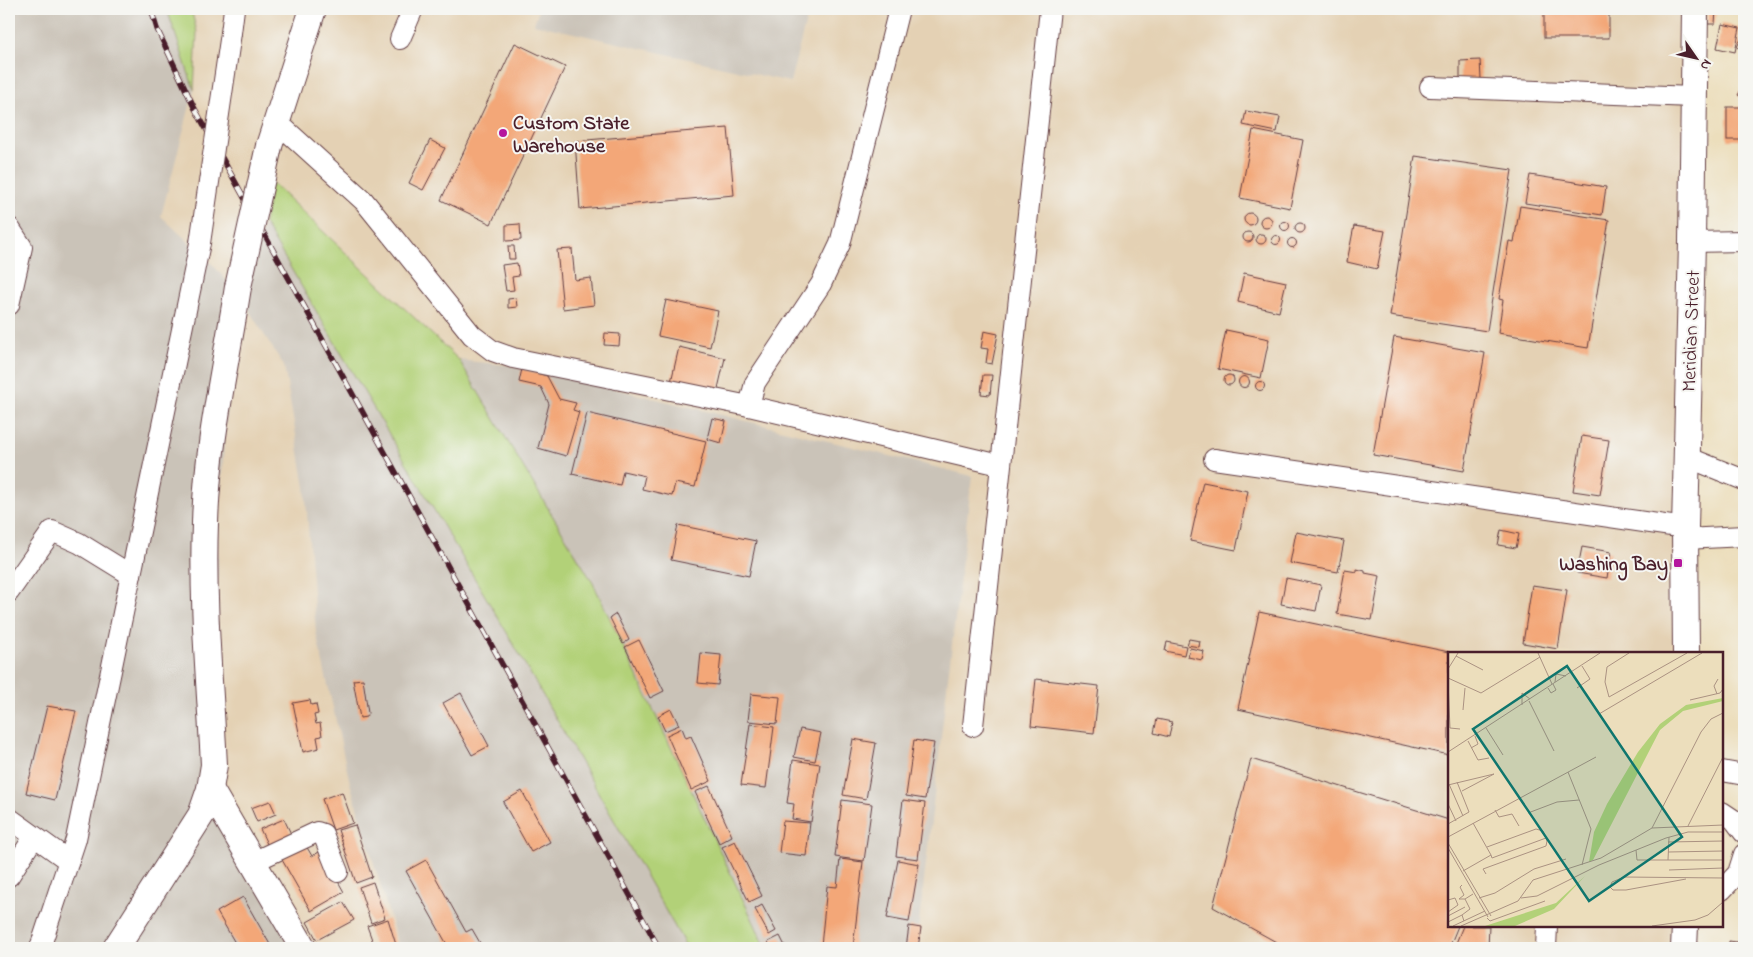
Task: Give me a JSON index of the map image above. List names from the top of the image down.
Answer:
{
  "streets": {
    "main road": ["Meridian Street"]
  },
  "places": {
    "other": ["Custom State Warehouse"],
    "transit": ["Washing Bay"]
  },
  "north": "bottom right"
}
